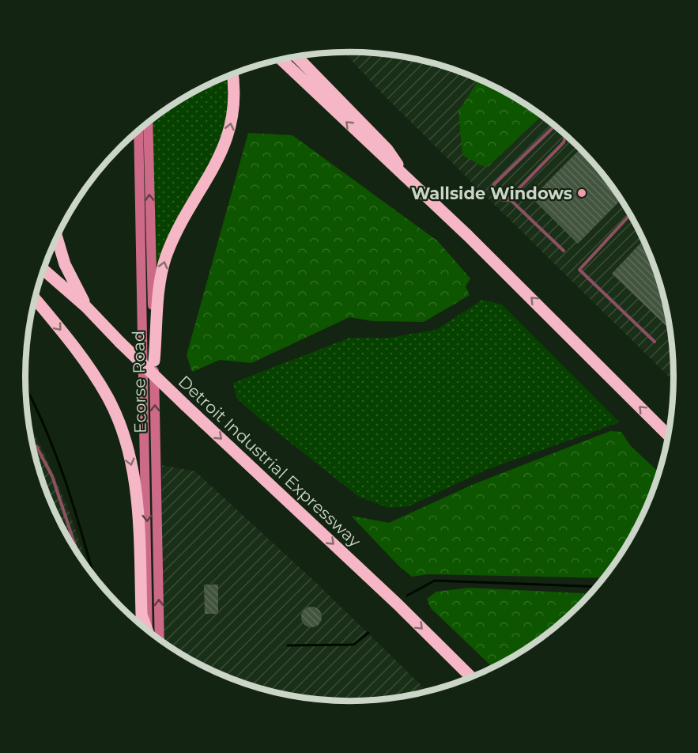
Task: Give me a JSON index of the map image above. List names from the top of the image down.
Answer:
{
  "streets": {
    "highway": ["Detroit Industrial Expressway"],
    "main road": ["Ecorse Road"]
  },
  "one_way": ["Detroit Industrial Expressway"],
  "places": ["Wallside Windows"]
}
